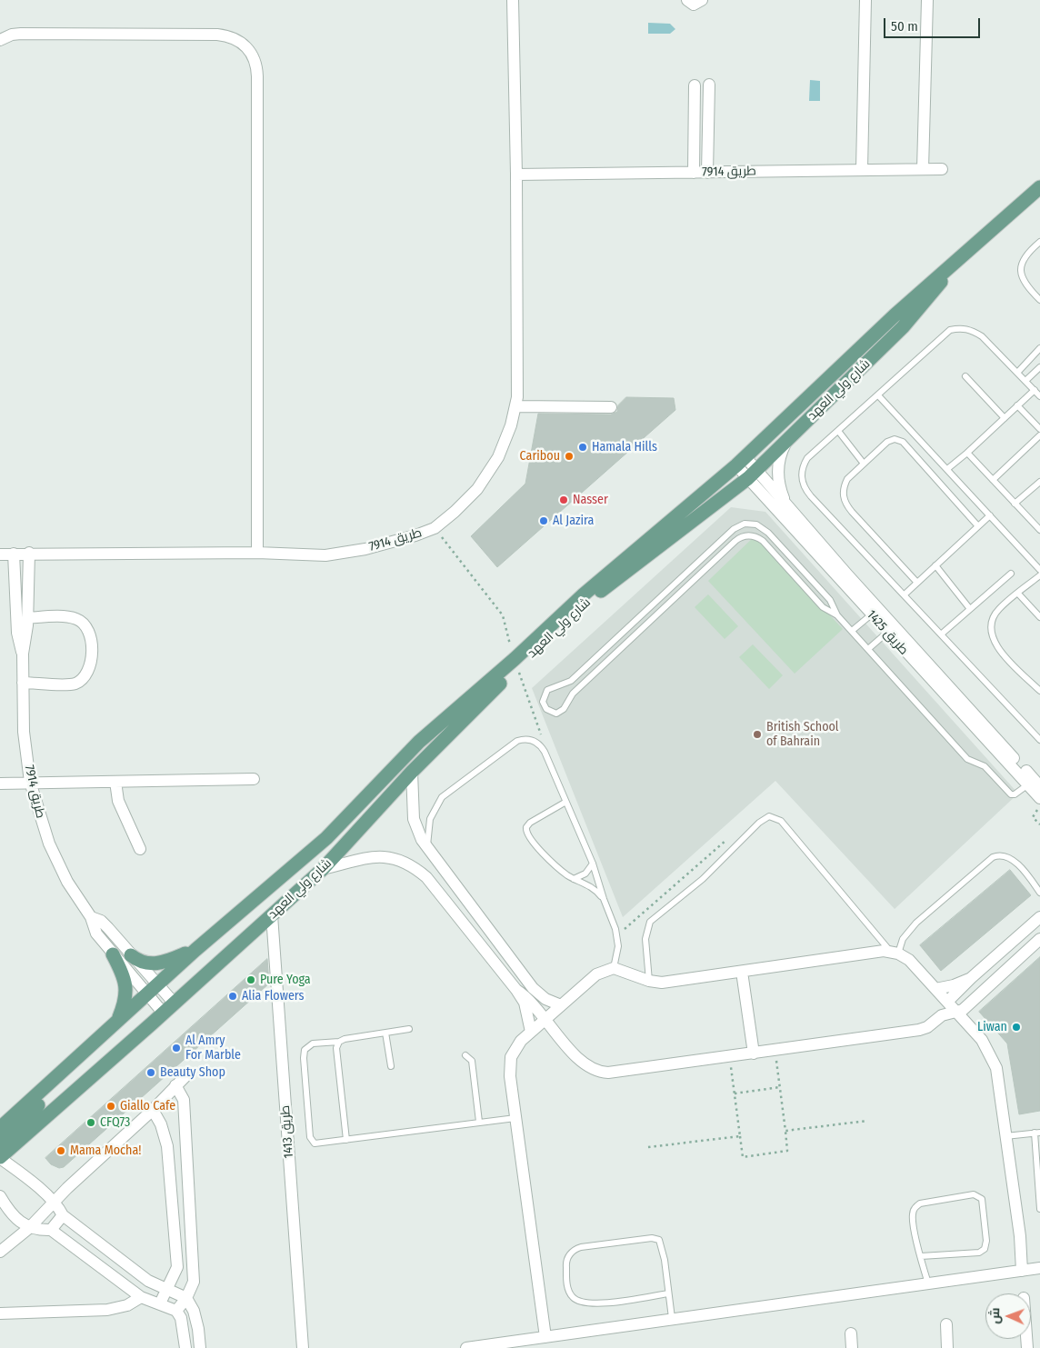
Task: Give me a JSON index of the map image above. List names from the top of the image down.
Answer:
{
  "streets": {
    "main road": ["شارع ولي العهد"],
    "street": ["طريق 7914", "طريق 1425", "طريق 1413"]
  },
  "crossings": [
    ["طريق 7914", "شارع ولي العهد"],
    ["شارع ولي العهد", "طريق 1425"],
    ["شارع ولي العهد", "طريق 1413"]
  ],
  "places": [
    "Hamala Hills",
    "Caribou",
    "Nasser",
    "Al Jazira",
    "British School of Bahrain",
    "Pure Yoga",
    "Alia Flowers",
    "Liwan",
    "Al Amry For Marble",
    "Beauty Shop",
    "Giallo Cafe",
    "CFQ73",
    "Mama Mocha!"
  ],
  "scale_bar": "50 m",
  "north": "left"
}
